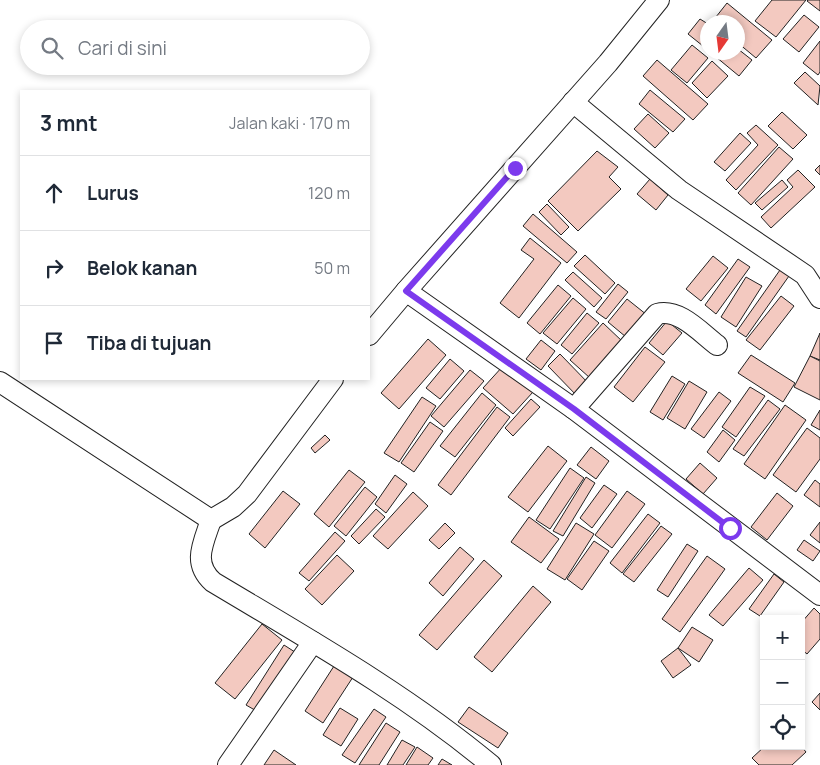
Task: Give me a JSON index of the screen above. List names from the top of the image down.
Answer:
{
  "north": "bottom",
  "page": {
    "search": "Cari di sini",
    "heading": ["3 mnt", "Jalan kaki · 170 m"],
    "list": [
      ["Lurus", "120 m"],
      ["Belok kanan", "50 m"],
      "Tiba di tujuan"
    ],
    "map_buttons": ["+", "−"]
  }
}
